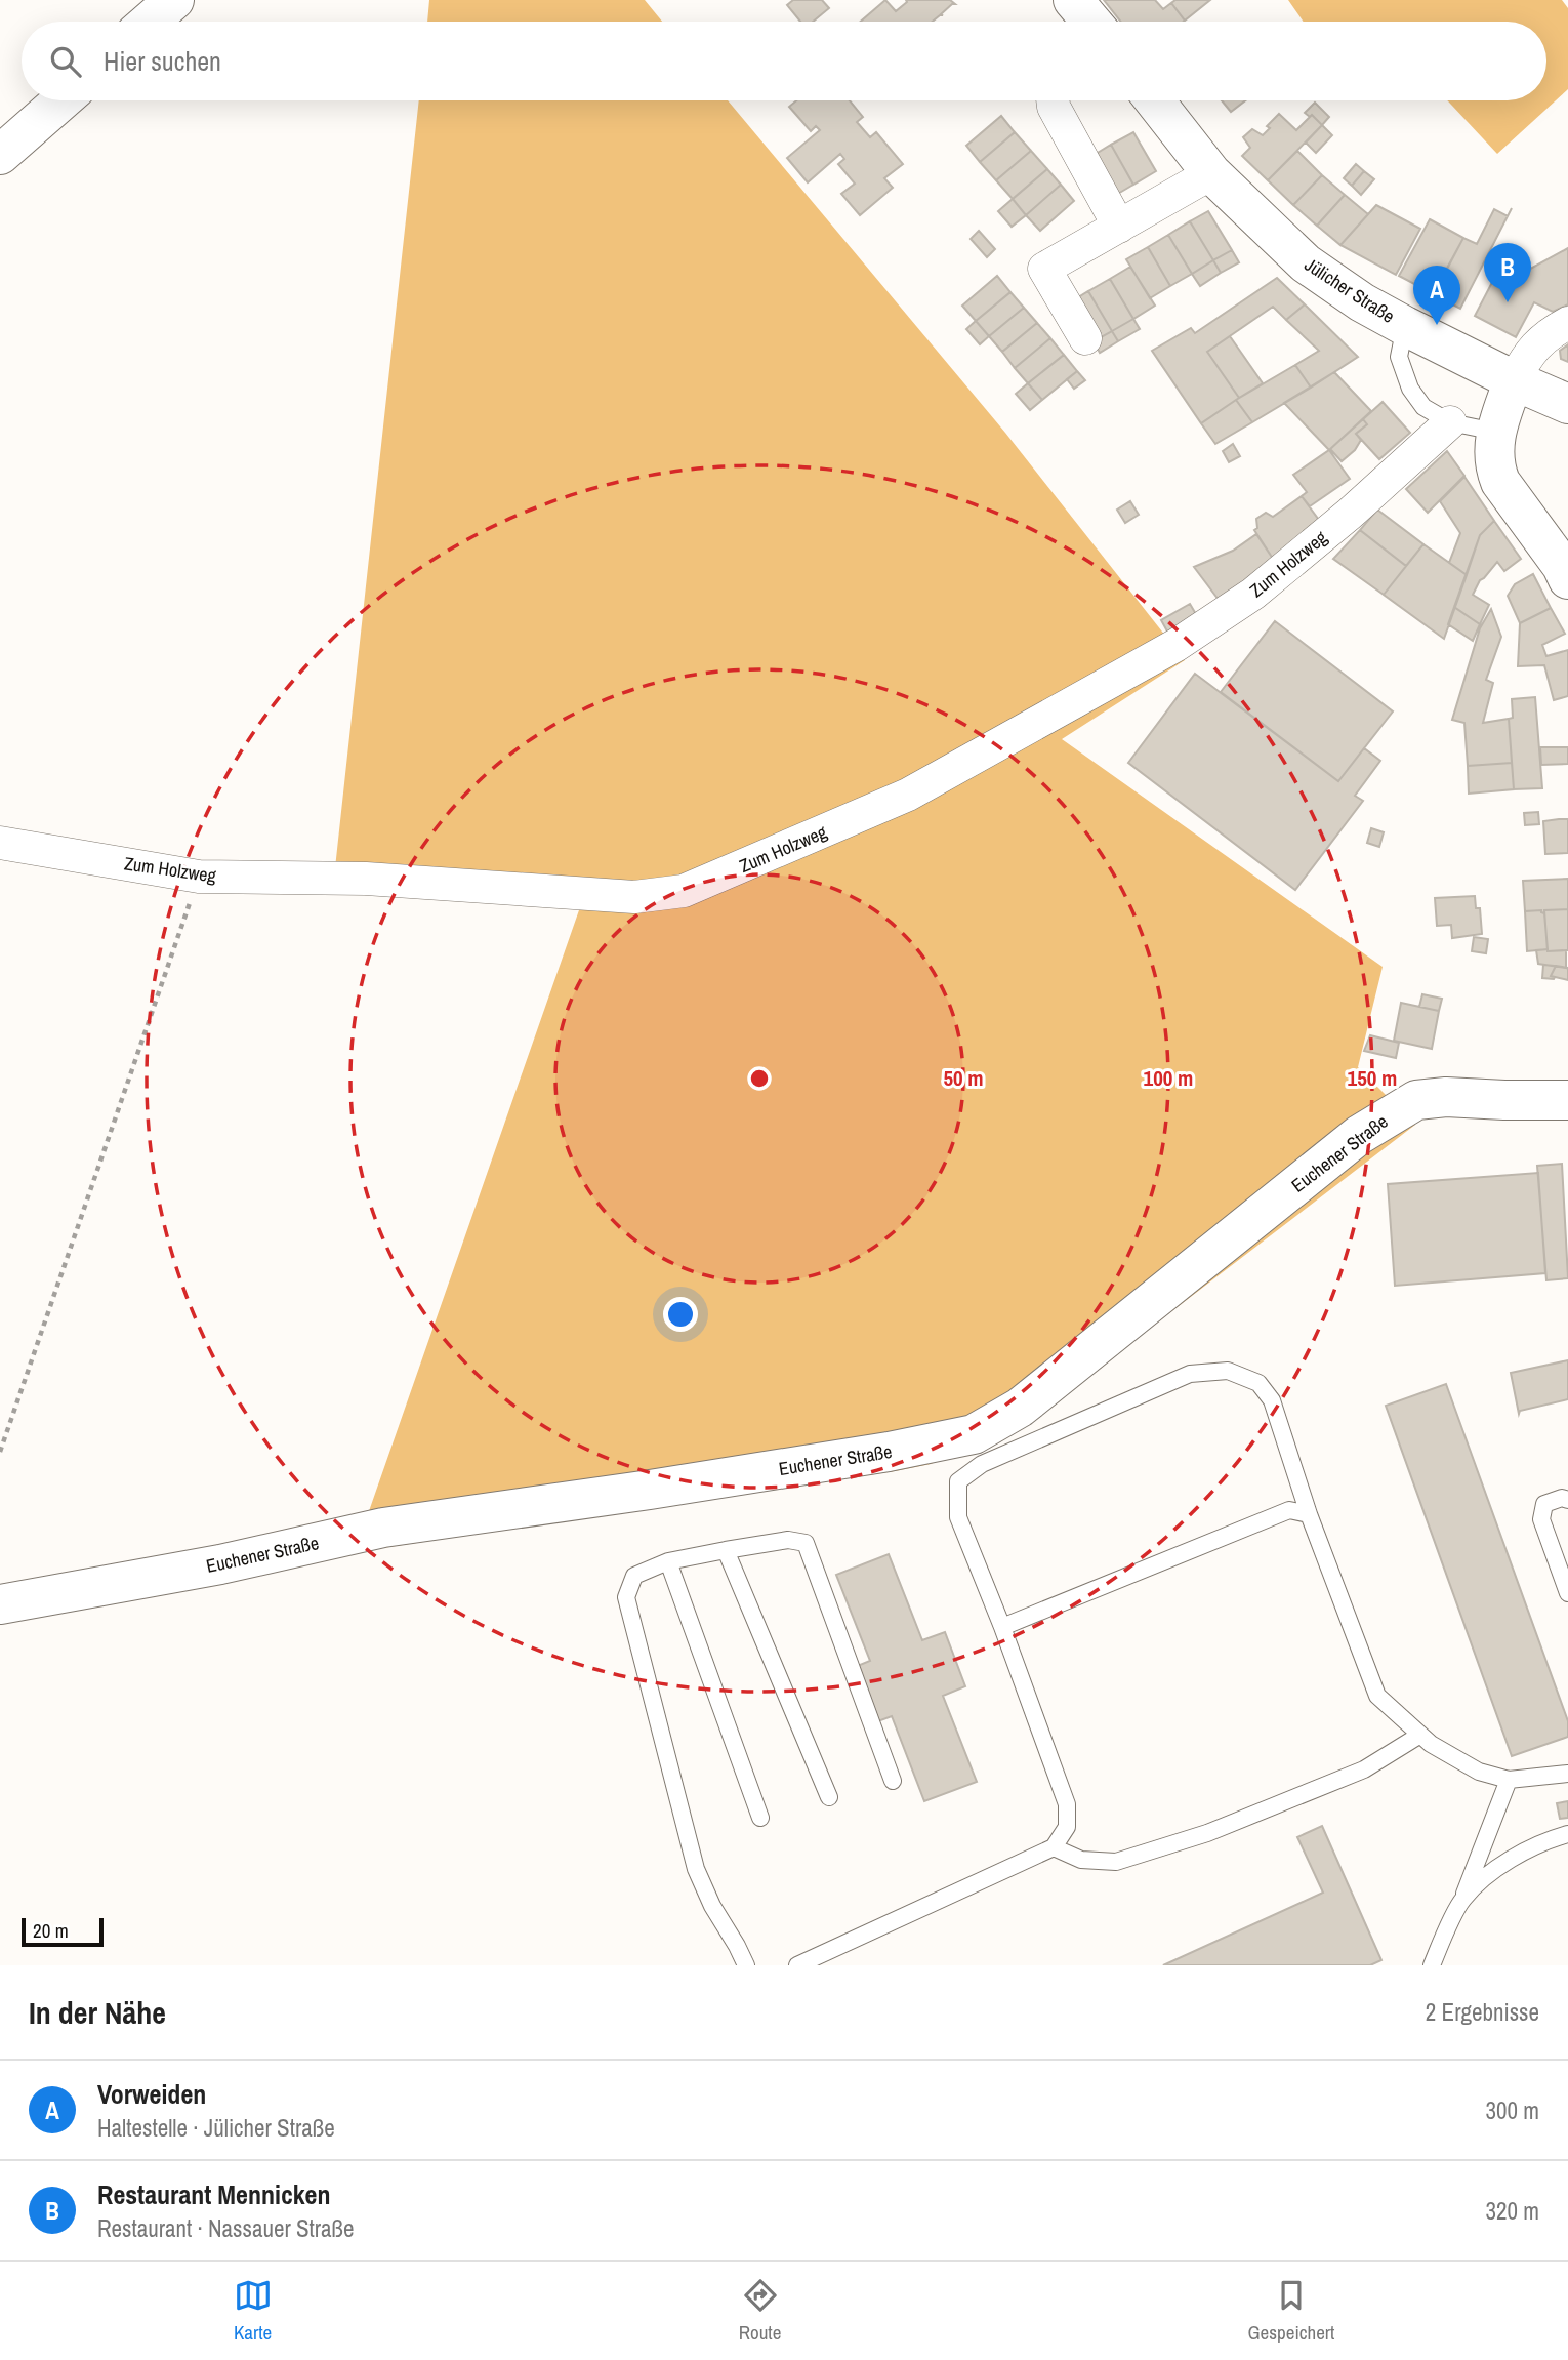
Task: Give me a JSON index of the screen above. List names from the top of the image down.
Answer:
{
  "streets": {
    "street": ["Jülicher Straße", "Zum Holzweg", "Euchener Straße"]
  },
  "scale_bar": "20 m",
  "page": {
    "search": "Hier suchen",
    "pins": ["B", "A"],
    "scale": "20 m",
    "heading": ["In der Nähe", "2 Ergebnisse"],
    "list": [
      {
        "mark": "A",
        "name": "Vorweiden",
        "note": "Haltestelle · Jülicher Straße",
        "value": "300 m"
      },
      {
        "mark": "B",
        "name": "Restaurant Mennicken",
        "note": "Restaurant · Nassauer Straße",
        "value": "320 m"
      }
    ],
    "nav": ["Karte", "Route", "Gespeichert"]
  },
  "rings": ["50 m", "100 m", "150 m"]
}
